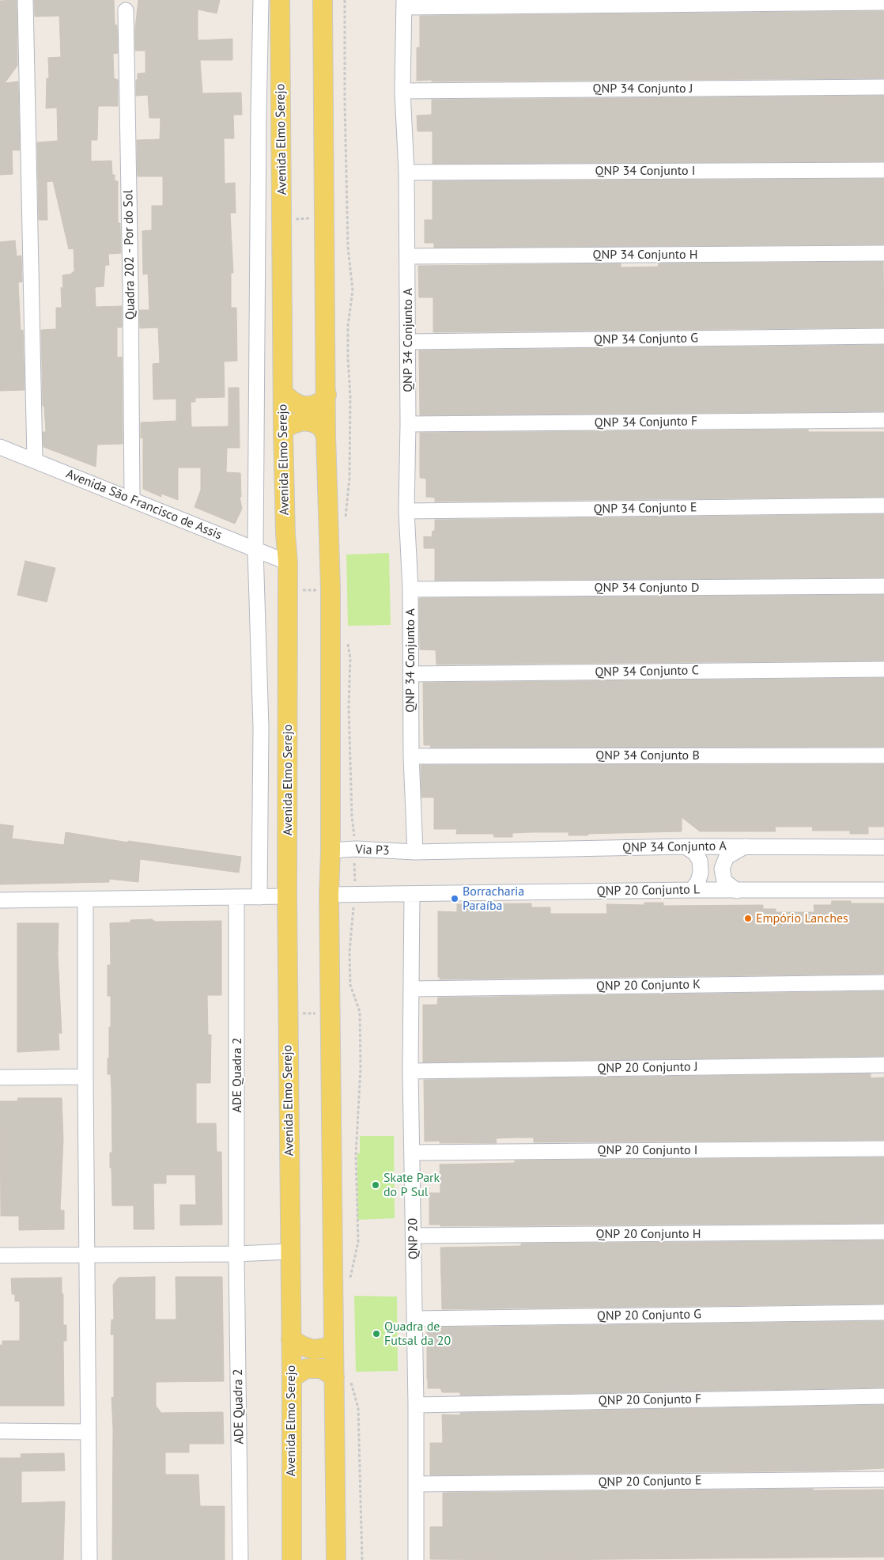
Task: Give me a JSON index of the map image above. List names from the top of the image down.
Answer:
{
  "streets": {
    "main road": ["Avenida Elmo Serejo"],
    "street": [
      "QNP 34 Conjunto J",
      "QNP 34 Conjunto I",
      "Quadra 202 - Por do Sol",
      "QNP 34 Conjunto H",
      "QNP 34 Conjunto G",
      "QNP 34 Conjunto A",
      "QNP 34 Conjunto F",
      "Avenida São Francisco de Assis",
      "QNP 34 Conjunto E",
      "QNP 34 Conjunto D",
      "QNP 34 Conjunto C",
      "QNP 34 Conjunto B",
      "Via P3",
      "QNP 20 Conjunto L",
      "QNP 20 Conjunto K",
      "QNP 20 Conjunto J",
      "ADE Quadra 2",
      "QNP 20 Conjunto I",
      "QNP 20 Conjunto H",
      "QNP 20",
      "QNP 20 Conjunto G",
      "QNP 20 Conjunto F",
      "QNP 20 Conjunto E"
    ]
  },
  "crossings": [
    ["QNP 34 Conjunto J", "QNP 34 Conjunto A"],
    ["Avenida Elmo Serejo", "Avenida São Francisco de Assis"],
    ["QNP 34 Conjunto I", "QNP 34 Conjunto A"],
    ["Quadra 202 - Por do Sol", "Avenida São Francisco de Assis"],
    ["QNP 34 Conjunto H", "QNP 34 Conjunto A"],
    ["QNP 34 Conjunto G", "QNP 34 Conjunto A"],
    ["QNP 34 Conjunto A", "QNP 34 Conjunto F"],
    ["QNP 34 Conjunto A", "QNP 34 Conjunto E"],
    ["QNP 34 Conjunto A", "QNP 34 Conjunto D"],
    ["QNP 34 Conjunto A", "QNP 34 Conjunto C"],
    ["QNP 34 Conjunto A", "QNP 34 Conjunto B"],
    ["QNP 34 Conjunto A", "Via P3"],
    ["QNP 20 Conjunto L", "QNP 20"],
    ["QNP 20 Conjunto K", "QNP 20"],
    ["QNP 20 Conjunto J", "QNP 20"],
    ["QNP 20 Conjunto I", "QNP 20"],
    ["QNP 20 Conjunto H", "QNP 20"],
    ["QNP 20", "QNP 20 Conjunto G"],
    ["QNP 20", "QNP 20 Conjunto F"],
    ["QNP 20", "QNP 20 Conjunto E"]
  ],
  "places": [
    "Borracharia Paraíba",
    "Empório Lanches",
    "Skate Park do P Sul",
    "Quadra de Futsal da 20"
  ]
}
